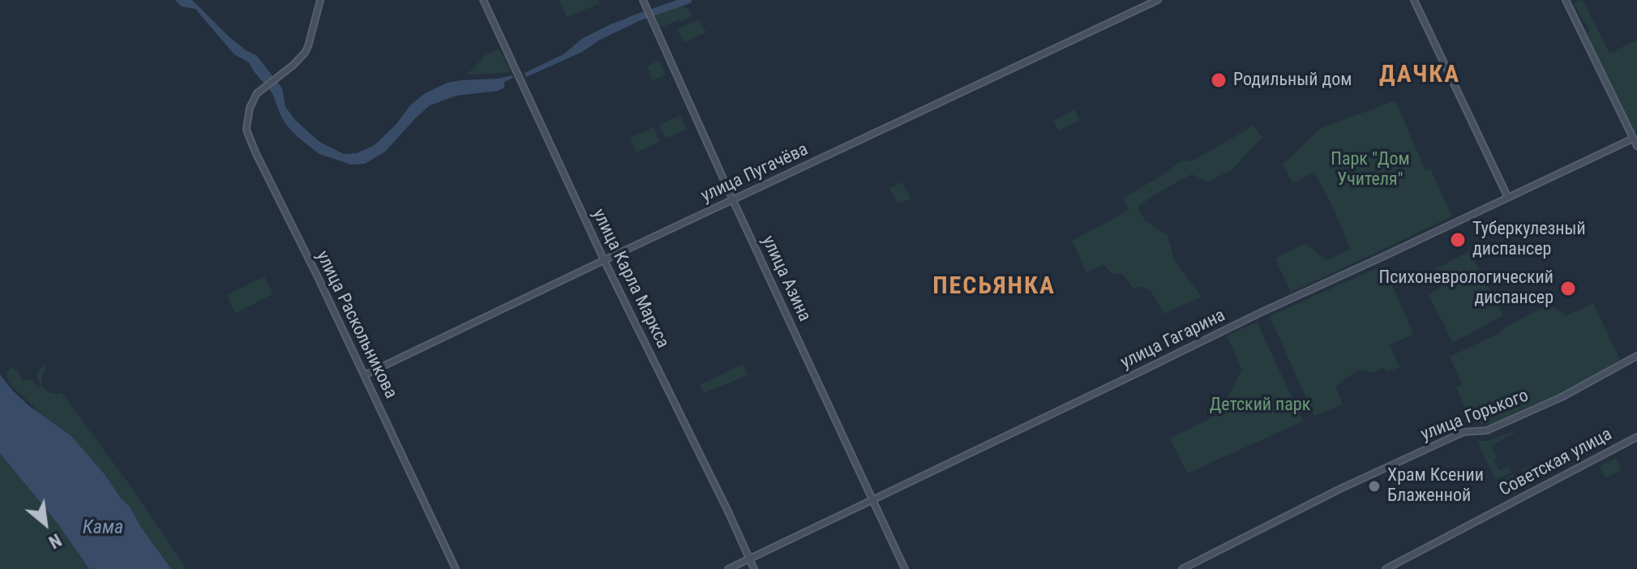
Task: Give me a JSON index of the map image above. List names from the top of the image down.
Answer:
{
  "streets": {
    "street": [
      "улица Пугачёва",
      "улица Карла Маркса",
      "улица Азина",
      "улица Раскольникова",
      "улица Гагарина",
      "улица Горького",
      "Советская улица"
    ]
  },
  "crossings": [
    ["улица Пугачёва", "улица Карла Маркса"],
    ["улица Пугачёва", "улица Азина"],
    ["улица Пугачёва", "улица Раскольникова"],
    ["улица Карла Маркса", "улица Гагарина"],
    ["улица Азина", "улица Гагарина"]
  ],
  "districts": ["ДАЧКА", "ПЕСЬЯНКА"],
  "water": ["Кама"],
  "parks": ["Парк \"Дом Учителя\"", "Детский парк"],
  "places": [
    "Родильный дом",
    "Туберкулезный диспансер",
    "Психоневрологический диспансер",
    "Храм Ксении Блаженной"
  ],
  "north": "bottom right"
}
